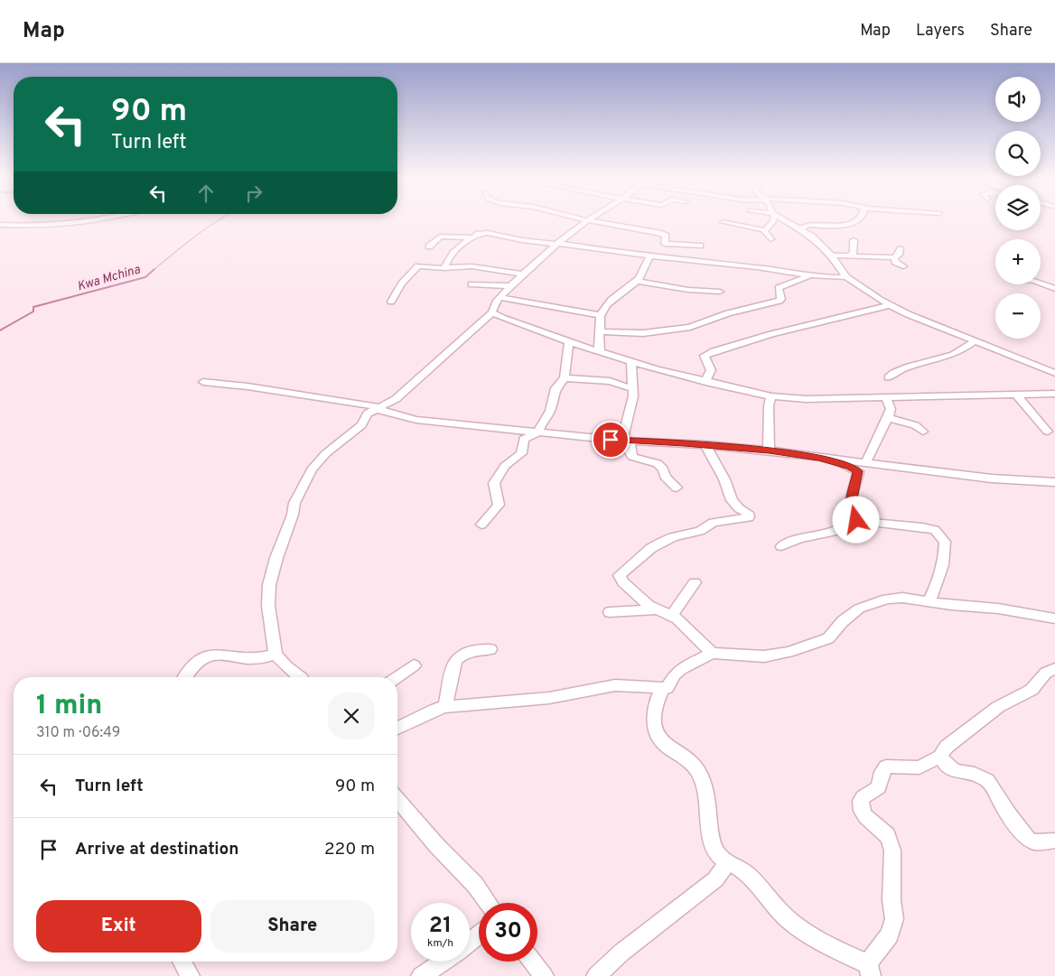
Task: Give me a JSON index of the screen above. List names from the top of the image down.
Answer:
{
  "water": ["Kwa Mchina"],
  "page": {
    "header": "Map",
    "nav": ["Map", "Layers", "Share"],
    "map_buttons": ["+", "−"],
    "turn": ["90 m", "Turn left"],
    "heading": ["1 min", "310 m · 06:49"],
    "list": [
      {
        "name": "Turn left",
        "value": "90 m"
      },
      {
        "name": "Arrive at destination",
        "value": "220 m"
      }
    ],
    "buttons": ["Exit", "Share"],
    "speed": "21 km/h",
    "limit": "30"
  }
}
